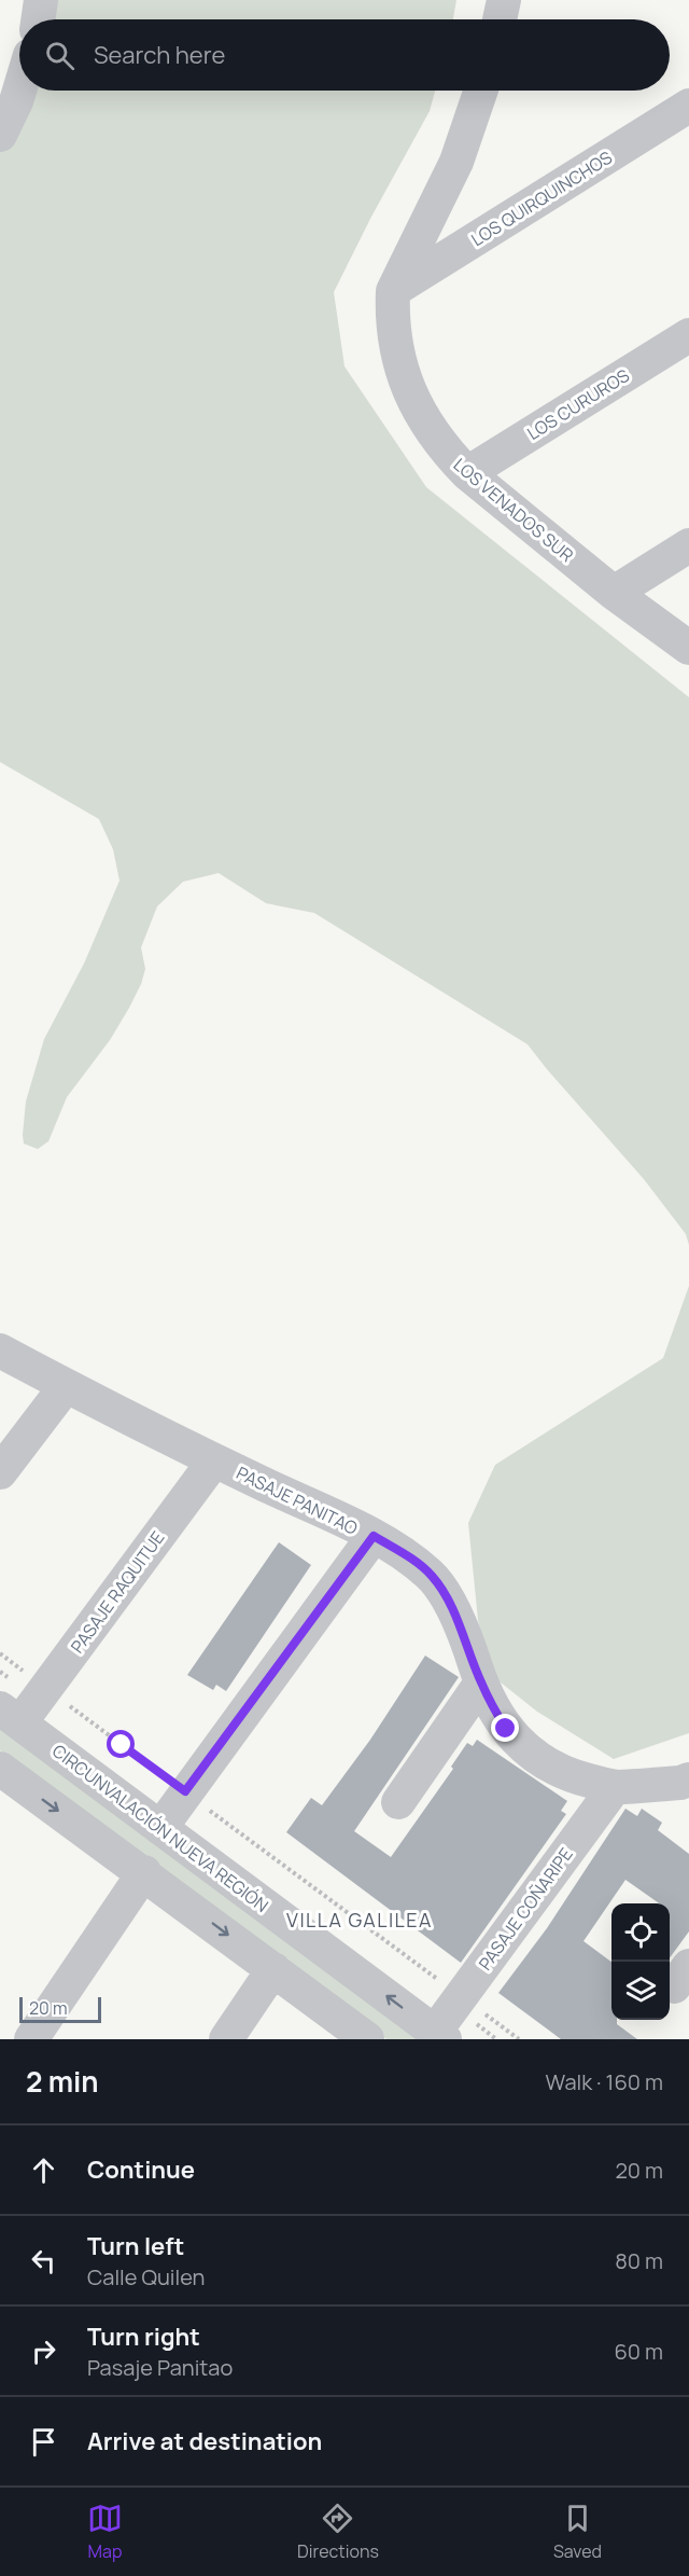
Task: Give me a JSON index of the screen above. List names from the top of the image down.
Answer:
{
  "streets": {
    "street": [
      "LOS QUIRQUINCHOS",
      "LOS CURUROS",
      "LOS VENADOS SUR",
      "PASAJE PANITAO",
      "PASAJE RAQUITUE",
      "CIRCUNVALACIÓN NUEVA REGIÓN",
      "PASAJE COÑARIPE"
    ]
  },
  "crossings": [
    ["LOS QUIRQUINCHOS", "LOS VENADOS SUR"],
    ["LOS CURUROS", "LOS VENADOS SUR"],
    ["PASAJE PANITAO", "PASAJE RAQUITUE"],
    ["PASAJE PANITAO", "PASAJE COÑARIPE"],
    ["PASAJE RAQUITUE", "CIRCUNVALACIÓN NUEVA REGIÓN"],
    ["CIRCUNVALACIÓN NUEVA REGIÓN", "PASAJE COÑARIPE"]
  ],
  "districts": ["VILLA GALILEA"],
  "scale_bar": "20 m",
  "page": {
    "search": "Search here",
    "scale": "20 m",
    "heading": ["2 min", "Walk · 160 m"],
    "list": [
      ["Continue", "20 m"],
      ["Turn left", "Calle Quilen", "80 m"],
      ["Turn right", "Pasaje Panitao", "60 m"],
      "Arrive at destination"
    ],
    "nav": ["Map", "Directions", "Saved"]
  }
}
